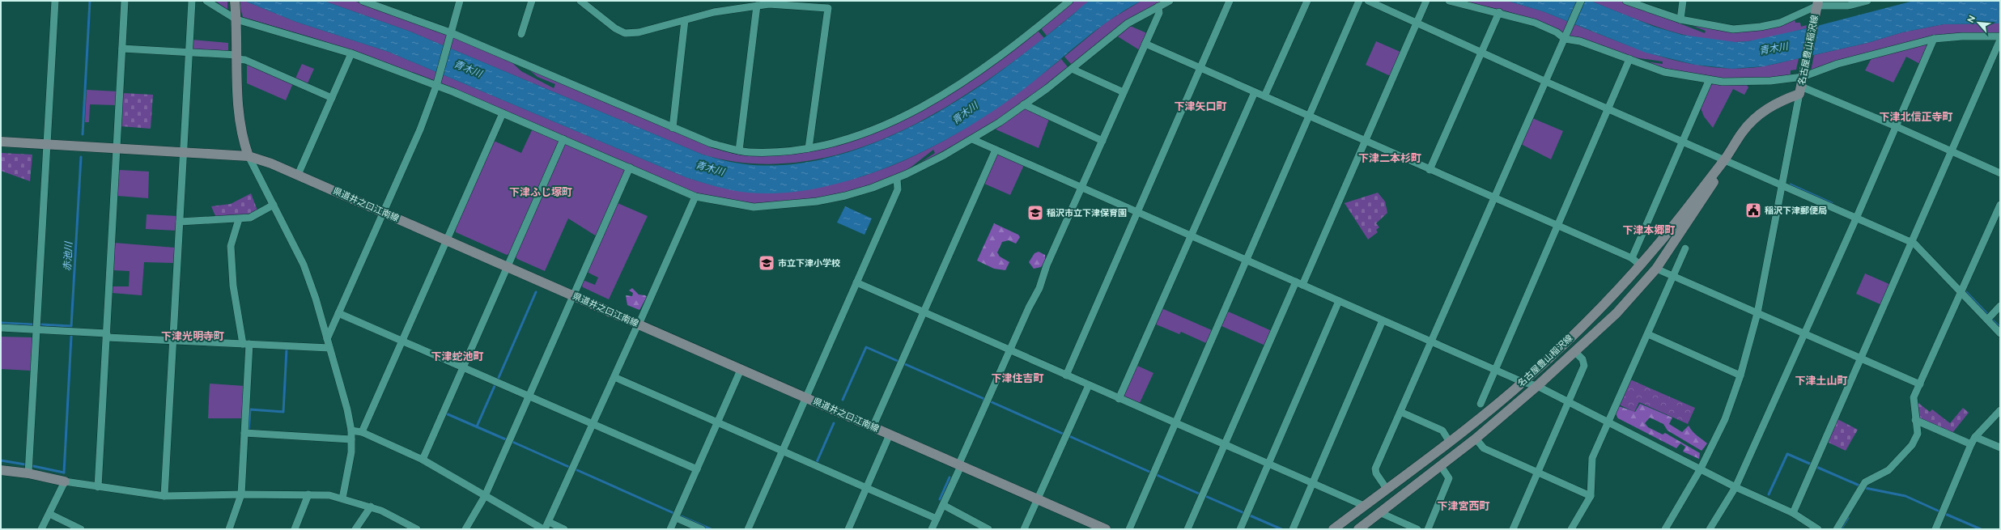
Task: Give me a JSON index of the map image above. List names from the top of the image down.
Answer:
{
  "streets": {
    "main road": ["名古屋豊山稲沢線", "県道井之口江南線"]
  },
  "districts": [
    "下津矢口町",
    "下津北信正寺町",
    "下津二本杉町",
    "下津ふじ塚町",
    "下津本郷町",
    "下津光明寺町",
    "下津蛇池町",
    "下津住吉町",
    "下津土山町",
    "下津宮西町"
  ],
  "water": ["青木川", "赤池川"],
  "places": {
    "public building": ["稲沢下津郵便局"],
    "school or university": ["稲沢市立下津保育園", "市立下津小学校"]
  },
  "north": "top left"
}
